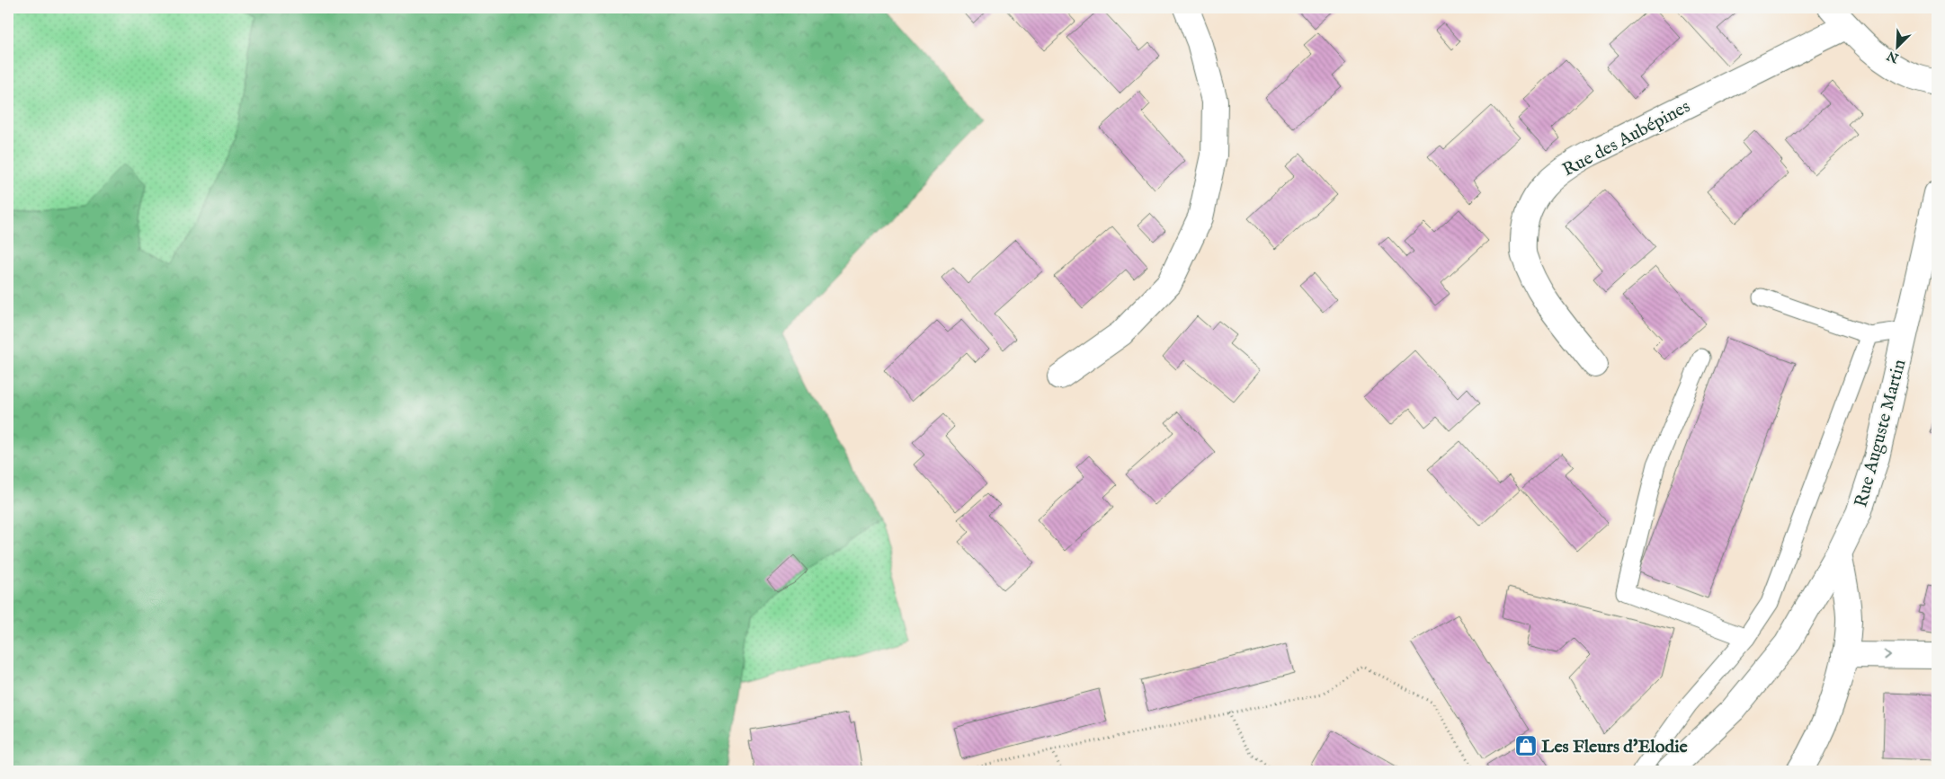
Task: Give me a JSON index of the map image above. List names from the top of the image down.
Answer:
{
  "streets": {
    "street": ["Rue des Aubépines", "Rue Auguste Martin"]
  },
  "places": {
    "shop": ["Les Fleurs d'Elodie"]
  },
  "north": "bottom left"
}
